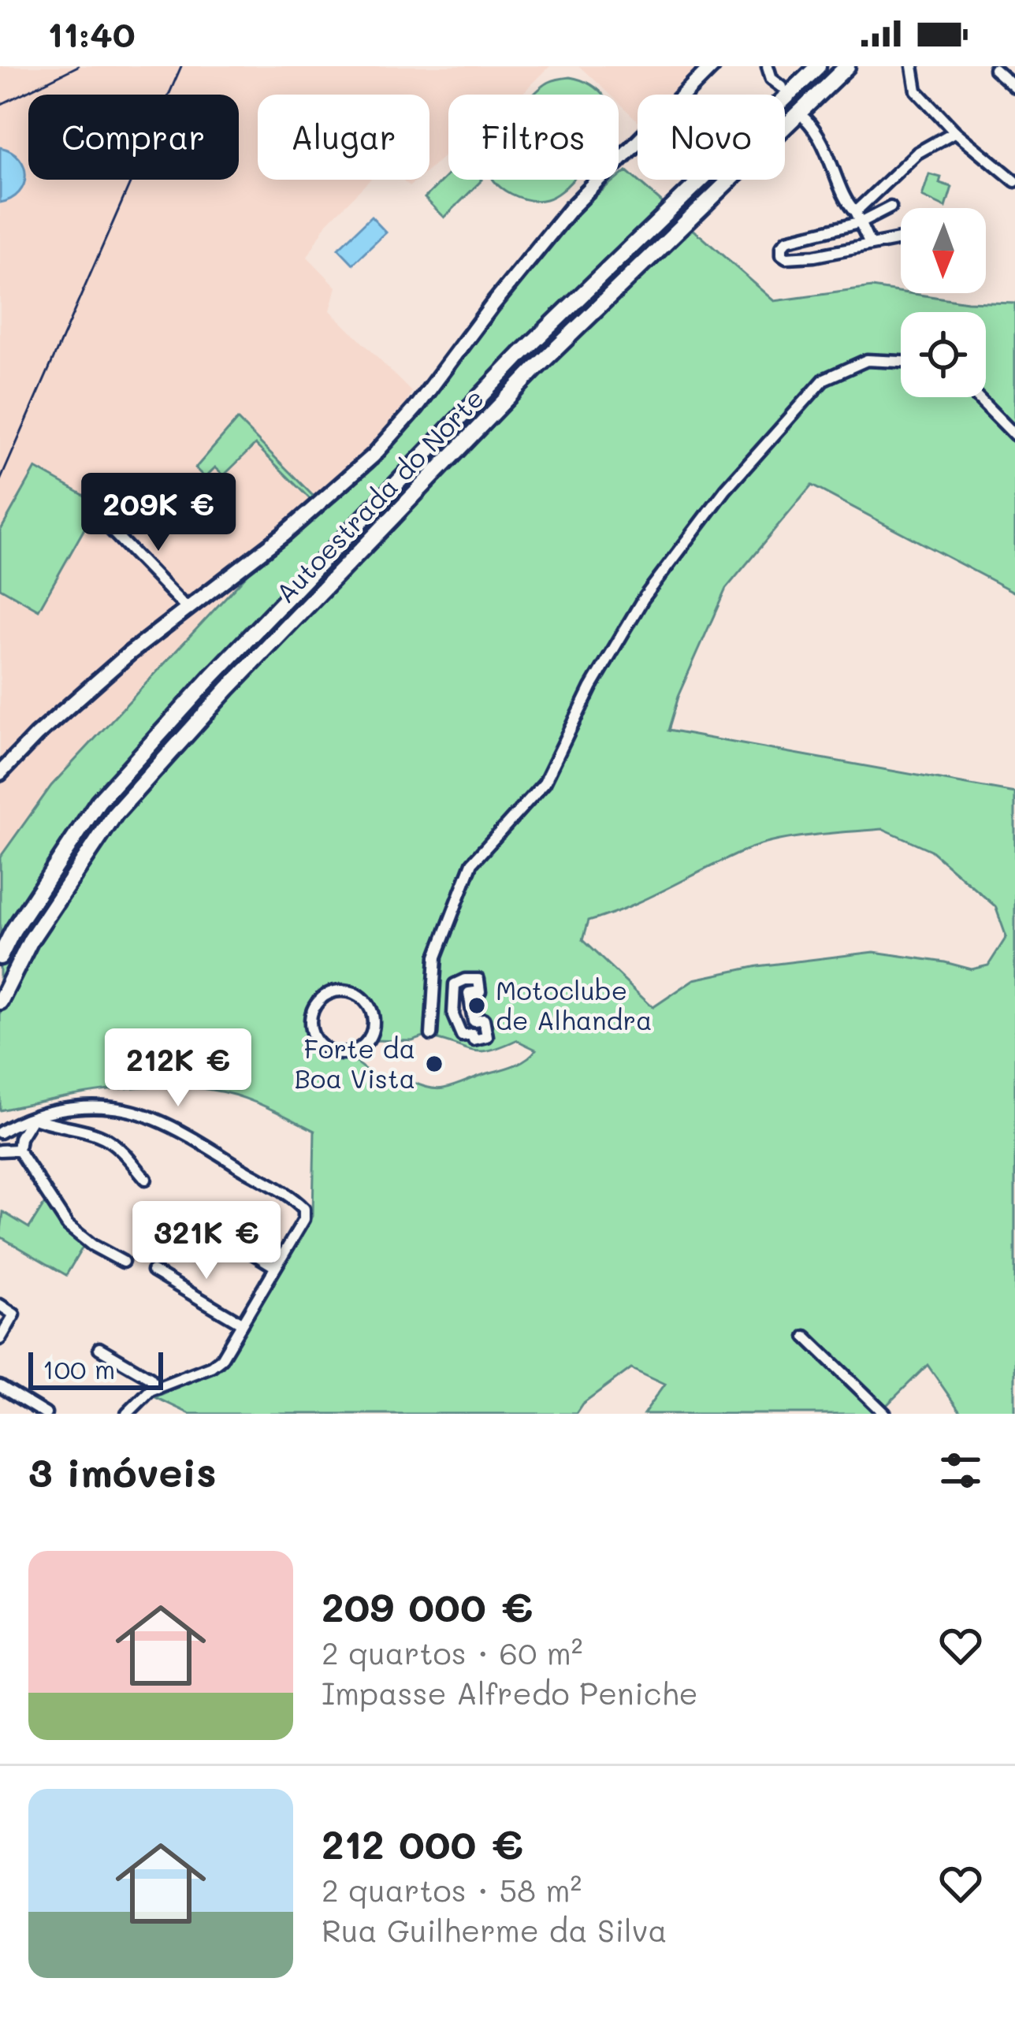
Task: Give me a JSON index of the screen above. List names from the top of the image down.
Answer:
{
  "streets": {
    "highway": ["Autoestrada do Norte"]
  },
  "places": ["Motoclube de Alhandra", "Forte da Boa Vista"],
  "scale_bar": "100 m",
  "north": "bottom",
  "page": {
    "status": "11:40",
    "chip": [
      "Comprar",
      "Alugar",
      "Filtros",
      "Novo"
    ],
    "price": ["209K €", "212K €", "321K €"],
    "scale": "100 m",
    "heading": "3 imóveis",
    "list": [
      {
        "name": "209 000 €",
        "note": "2 quartos · 60 m² · Impasse Alfredo Peniche"
      },
      {
        "name": "212 000 €",
        "note": "2 quartos · 58 m² · Rua Guilherme da Silva"
      }
    ]
  }
}
